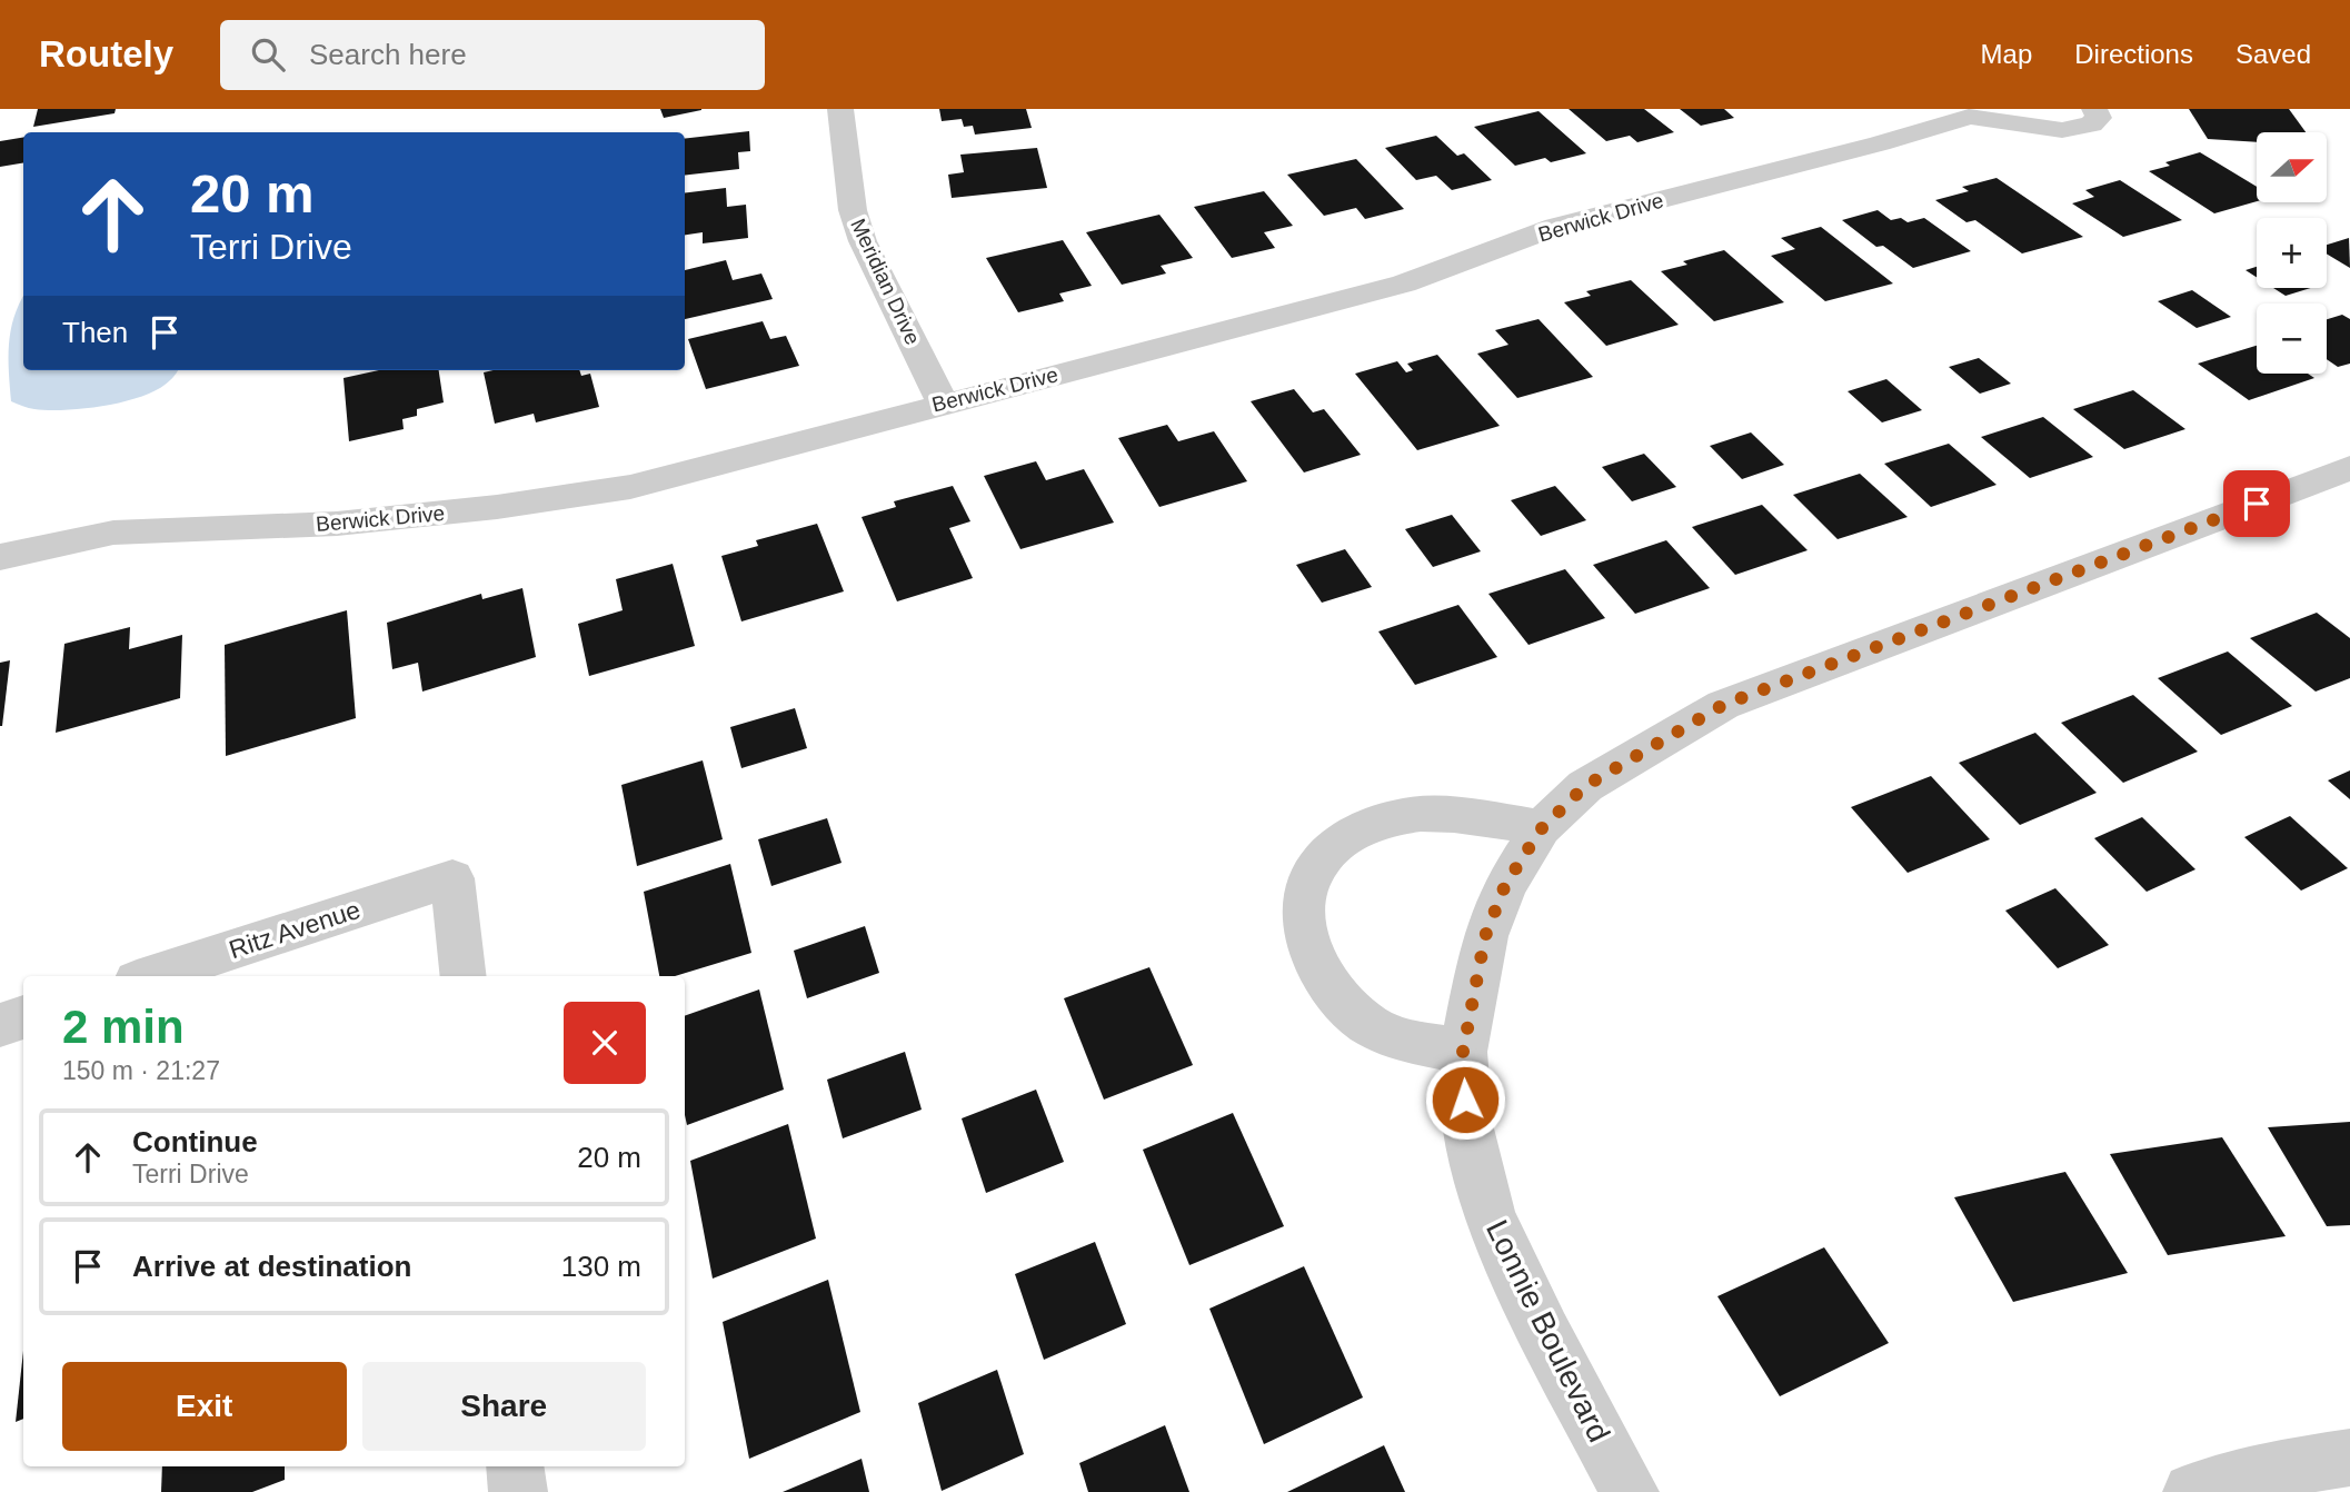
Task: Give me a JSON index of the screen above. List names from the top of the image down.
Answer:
{
  "streets": {
    "street": [
      "Berwick Drive",
      "Meridian Drive",
      "Ritz Avenue",
      "Lonnie Boulevard"
    ]
  },
  "crossings": [
    ["Berwick Drive", "Meridian Drive"]
  ],
  "north": "right",
  "page": {
    "header": "Routely",
    "search": "Search here",
    "nav": ["Map", "Directions", "Saved"],
    "map_buttons": ["+", "−"],
    "turn": ["20 m", "Terri Drive"],
    "then": "Then",
    "heading": ["2 min", "150 m · 21:27"],
    "list": [
      {
        "name": "Continue",
        "note": "Terri Drive",
        "value": "20 m"
      },
      {
        "name": "Arrive at destination",
        "value": "130 m"
      }
    ],
    "buttons": ["Exit", "Share"]
  }
}
